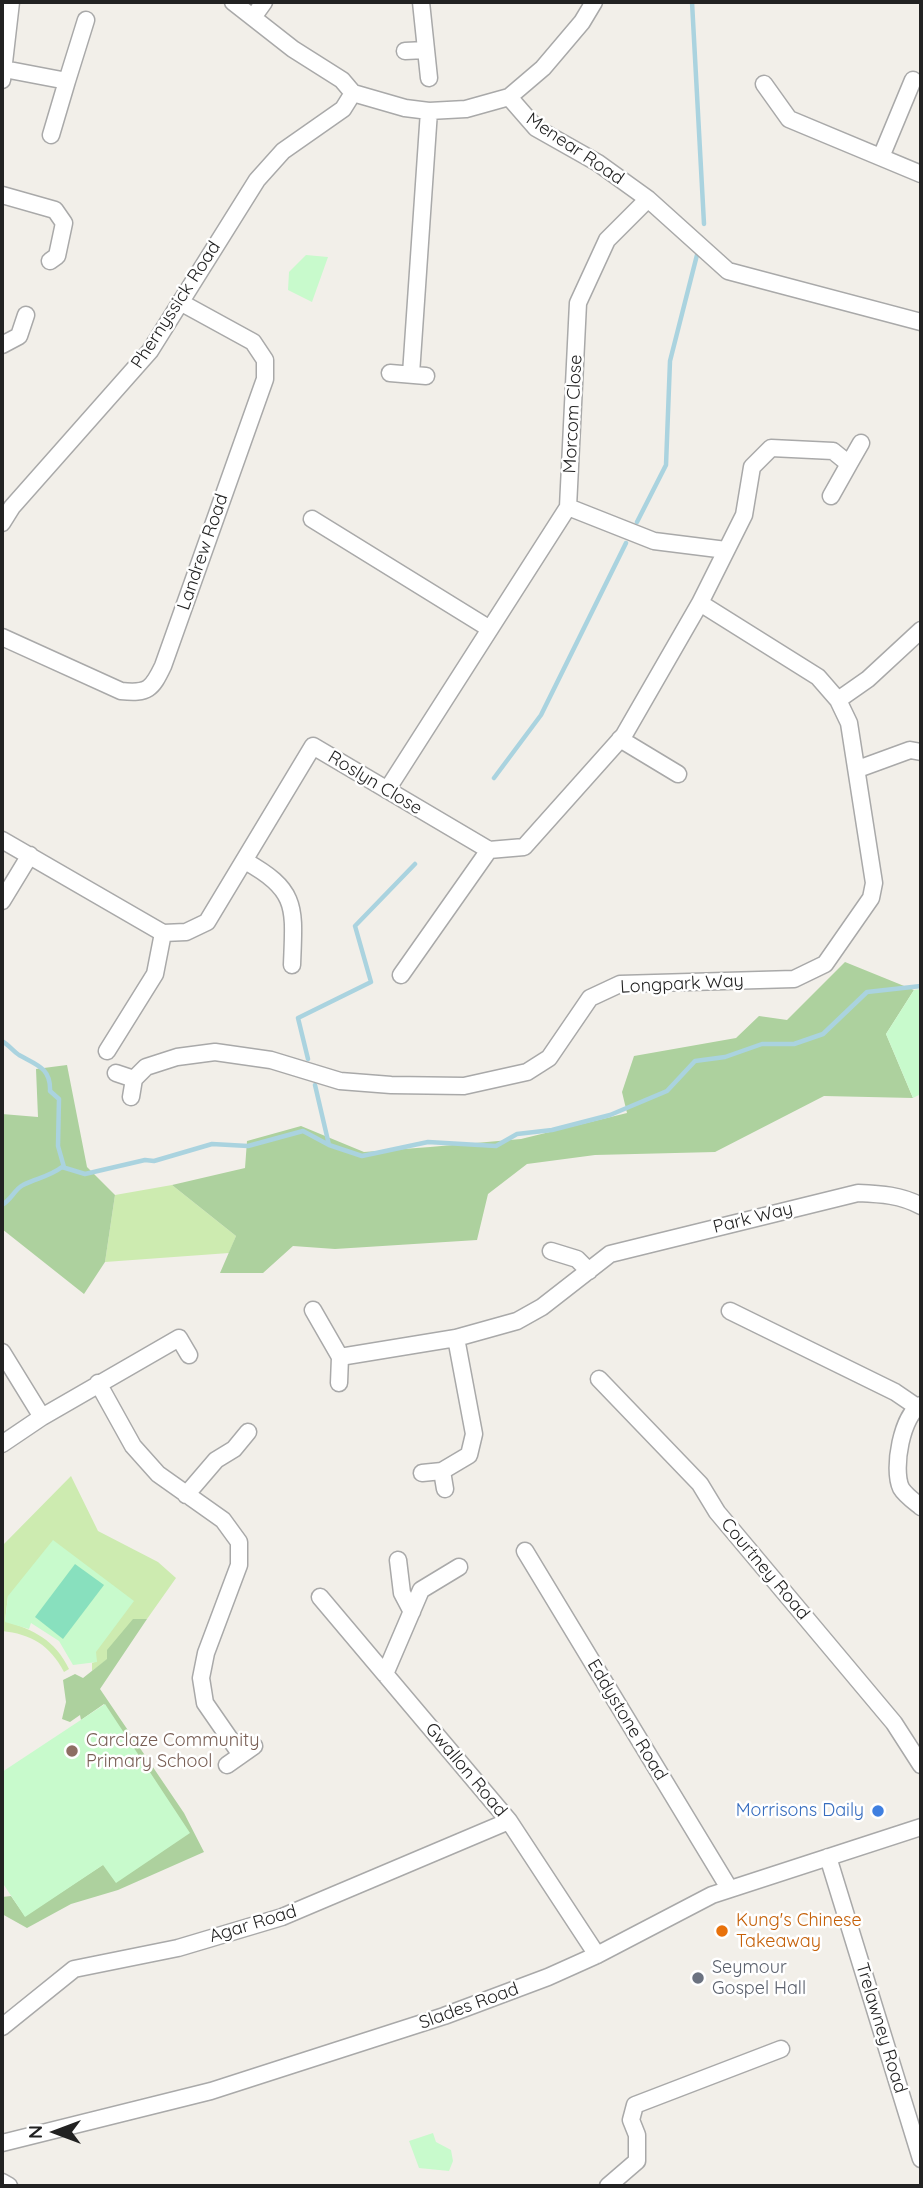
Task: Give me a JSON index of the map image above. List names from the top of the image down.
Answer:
{
  "streets": {
    "street": [
      "Menear Road",
      "Phernyssick Road",
      "Morcom Close",
      "Landrew Road",
      "Roslyn Close",
      "Longpark Way",
      "Park Way",
      "Courtney Road",
      "Eddystone Road",
      "Gwallon Road",
      "Agar Road",
      "Slades Road",
      "Trelawney Road"
    ]
  },
  "crossings": [
    ["Menear Road", "Morcom Close"],
    ["Phernyssick Road", "Landrew Road"],
    ["Morcom Close", "Roslyn Close"],
    ["Eddystone Road", "Slades Road"],
    ["Gwallon Road", "Agar Road"],
    ["Gwallon Road", "Slades Road"],
    ["Slades Road", "Trelawney Road"]
  ],
  "places": [
    "Carclaze Community Primary School",
    "Morrisons Daily",
    "Kung's Chinese Takeaway",
    "Seymour Gospel Hall"
  ],
  "north": "left"
}
